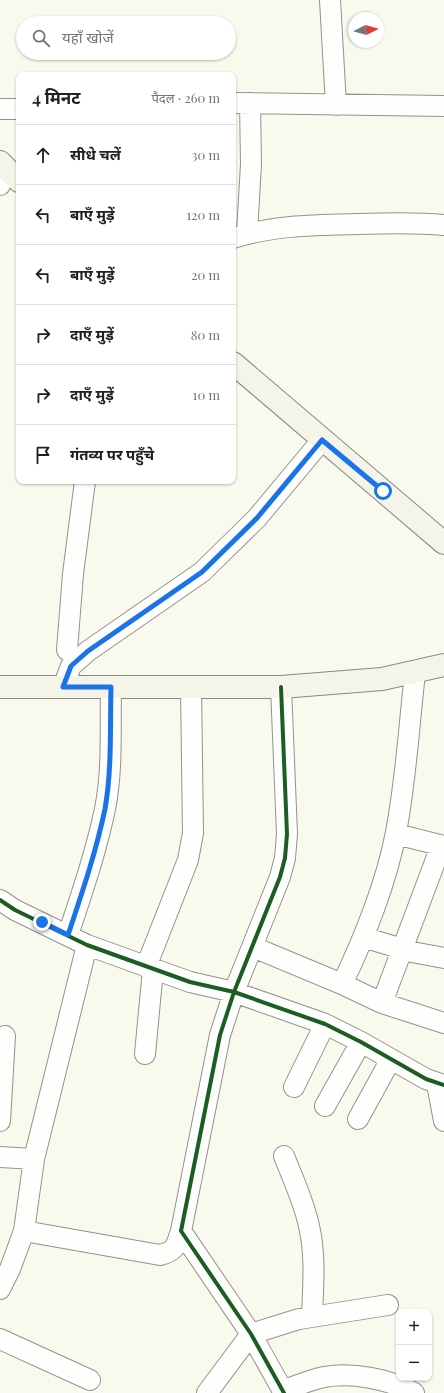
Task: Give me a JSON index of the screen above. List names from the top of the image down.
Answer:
{
  "north": "right",
  "page": {
    "search": "यहाँ खोजें",
    "heading": ["4 मिनट", "पैदल · 260 m"],
    "list": [
      ["सीधे चलें", "30 m"],
      ["बाएँ मुड़ें", "120 m"],
      ["बाएँ मुड़ें", "20 m"],
      ["दाएँ मुड़ें", "80 m"],
      ["दाएँ मुड़ें", "10 m"],
      "गंतव्य पर पहुँचे"
    ],
    "map_buttons": ["+", "−"]
  }
}
